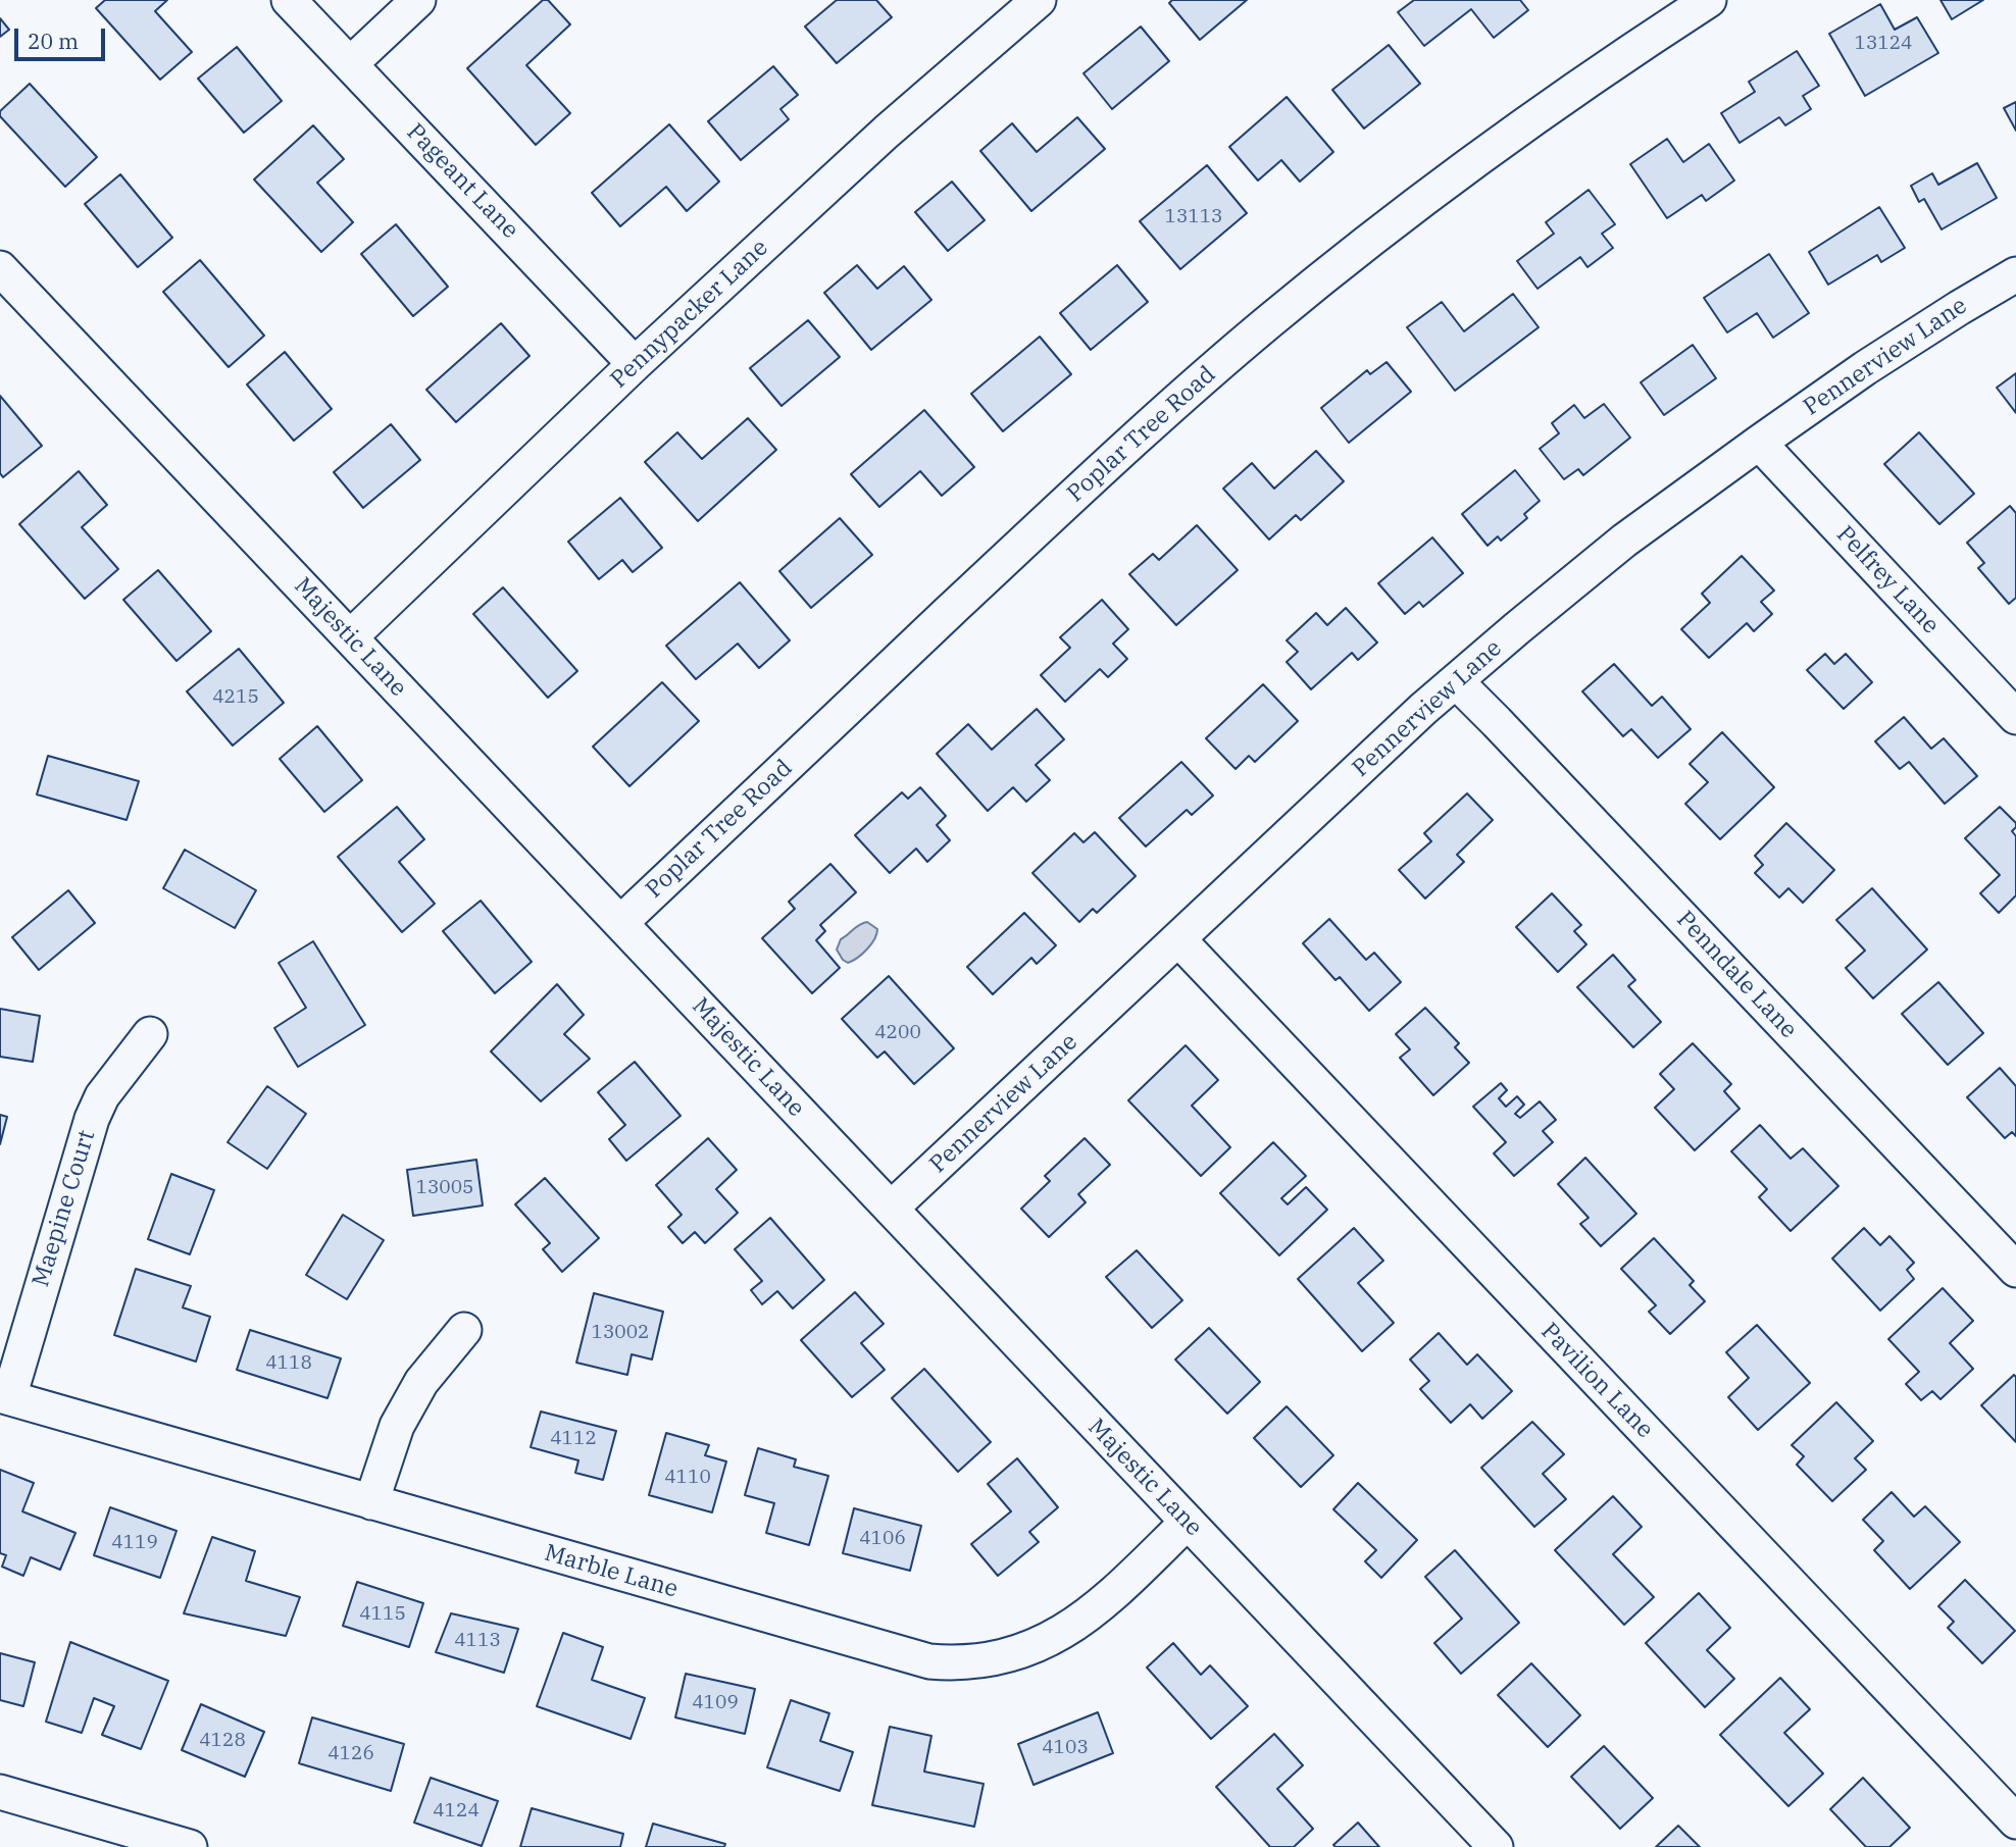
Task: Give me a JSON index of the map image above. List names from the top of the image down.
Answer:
{
  "streets": {
    "street": [
      "Pageant Lane",
      "Pennypacker Lane",
      "Pennerview Lane",
      "Poplar Tree Road",
      "Pelfrey Lane",
      "Majestic Lane",
      "Penndale Lane",
      "Maepine Court",
      "Pavilion Lane",
      "Marble Lane"
    ]
  },
  "crossings": [
    ["Pageant Lane", "Pennypacker Lane"],
    ["Pennypacker Lane", "Majestic Lane"],
    ["Pennerview Lane", "Pelfrey Lane"],
    ["Pennerview Lane", "Majestic Lane"],
    ["Pennerview Lane", "Penndale Lane"],
    ["Pennerview Lane", "Pavilion Lane"],
    ["Poplar Tree Road", "Majestic Lane"],
    ["Majestic Lane", "Marble Lane"],
    ["Maepine Court", "Marble Lane"]
  ],
  "house_numbers": [
    "13124",
    "13113",
    "4215",
    "4200",
    "13005",
    "13002",
    "4118",
    "4112",
    "4110",
    "4106",
    "4119",
    "4115",
    "4113",
    "4109",
    "4128",
    "4103",
    "4126",
    "4124"
  ],
  "scale_bar": "20 m"
}
